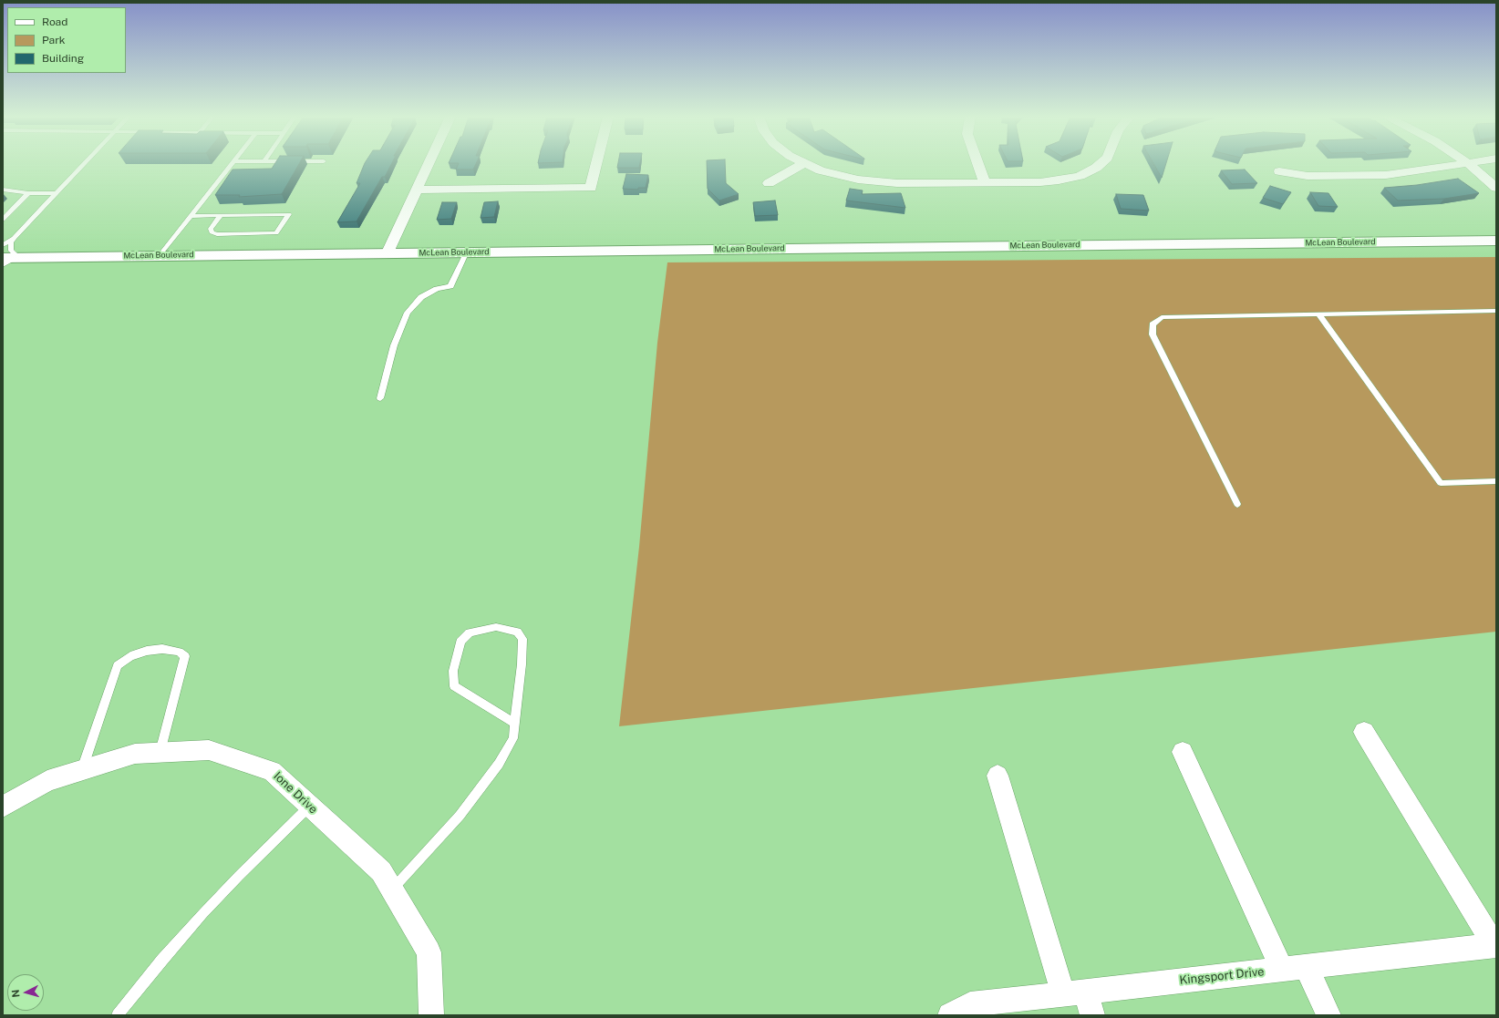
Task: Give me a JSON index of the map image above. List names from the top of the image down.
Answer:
{
  "streets": {
    "main road": ["McLean Boulevard"],
    "street": ["Ione Drive", "Kingsport Drive"]
  },
  "legend": ["Road", "Park", "Building"],
  "north": "left"
}
